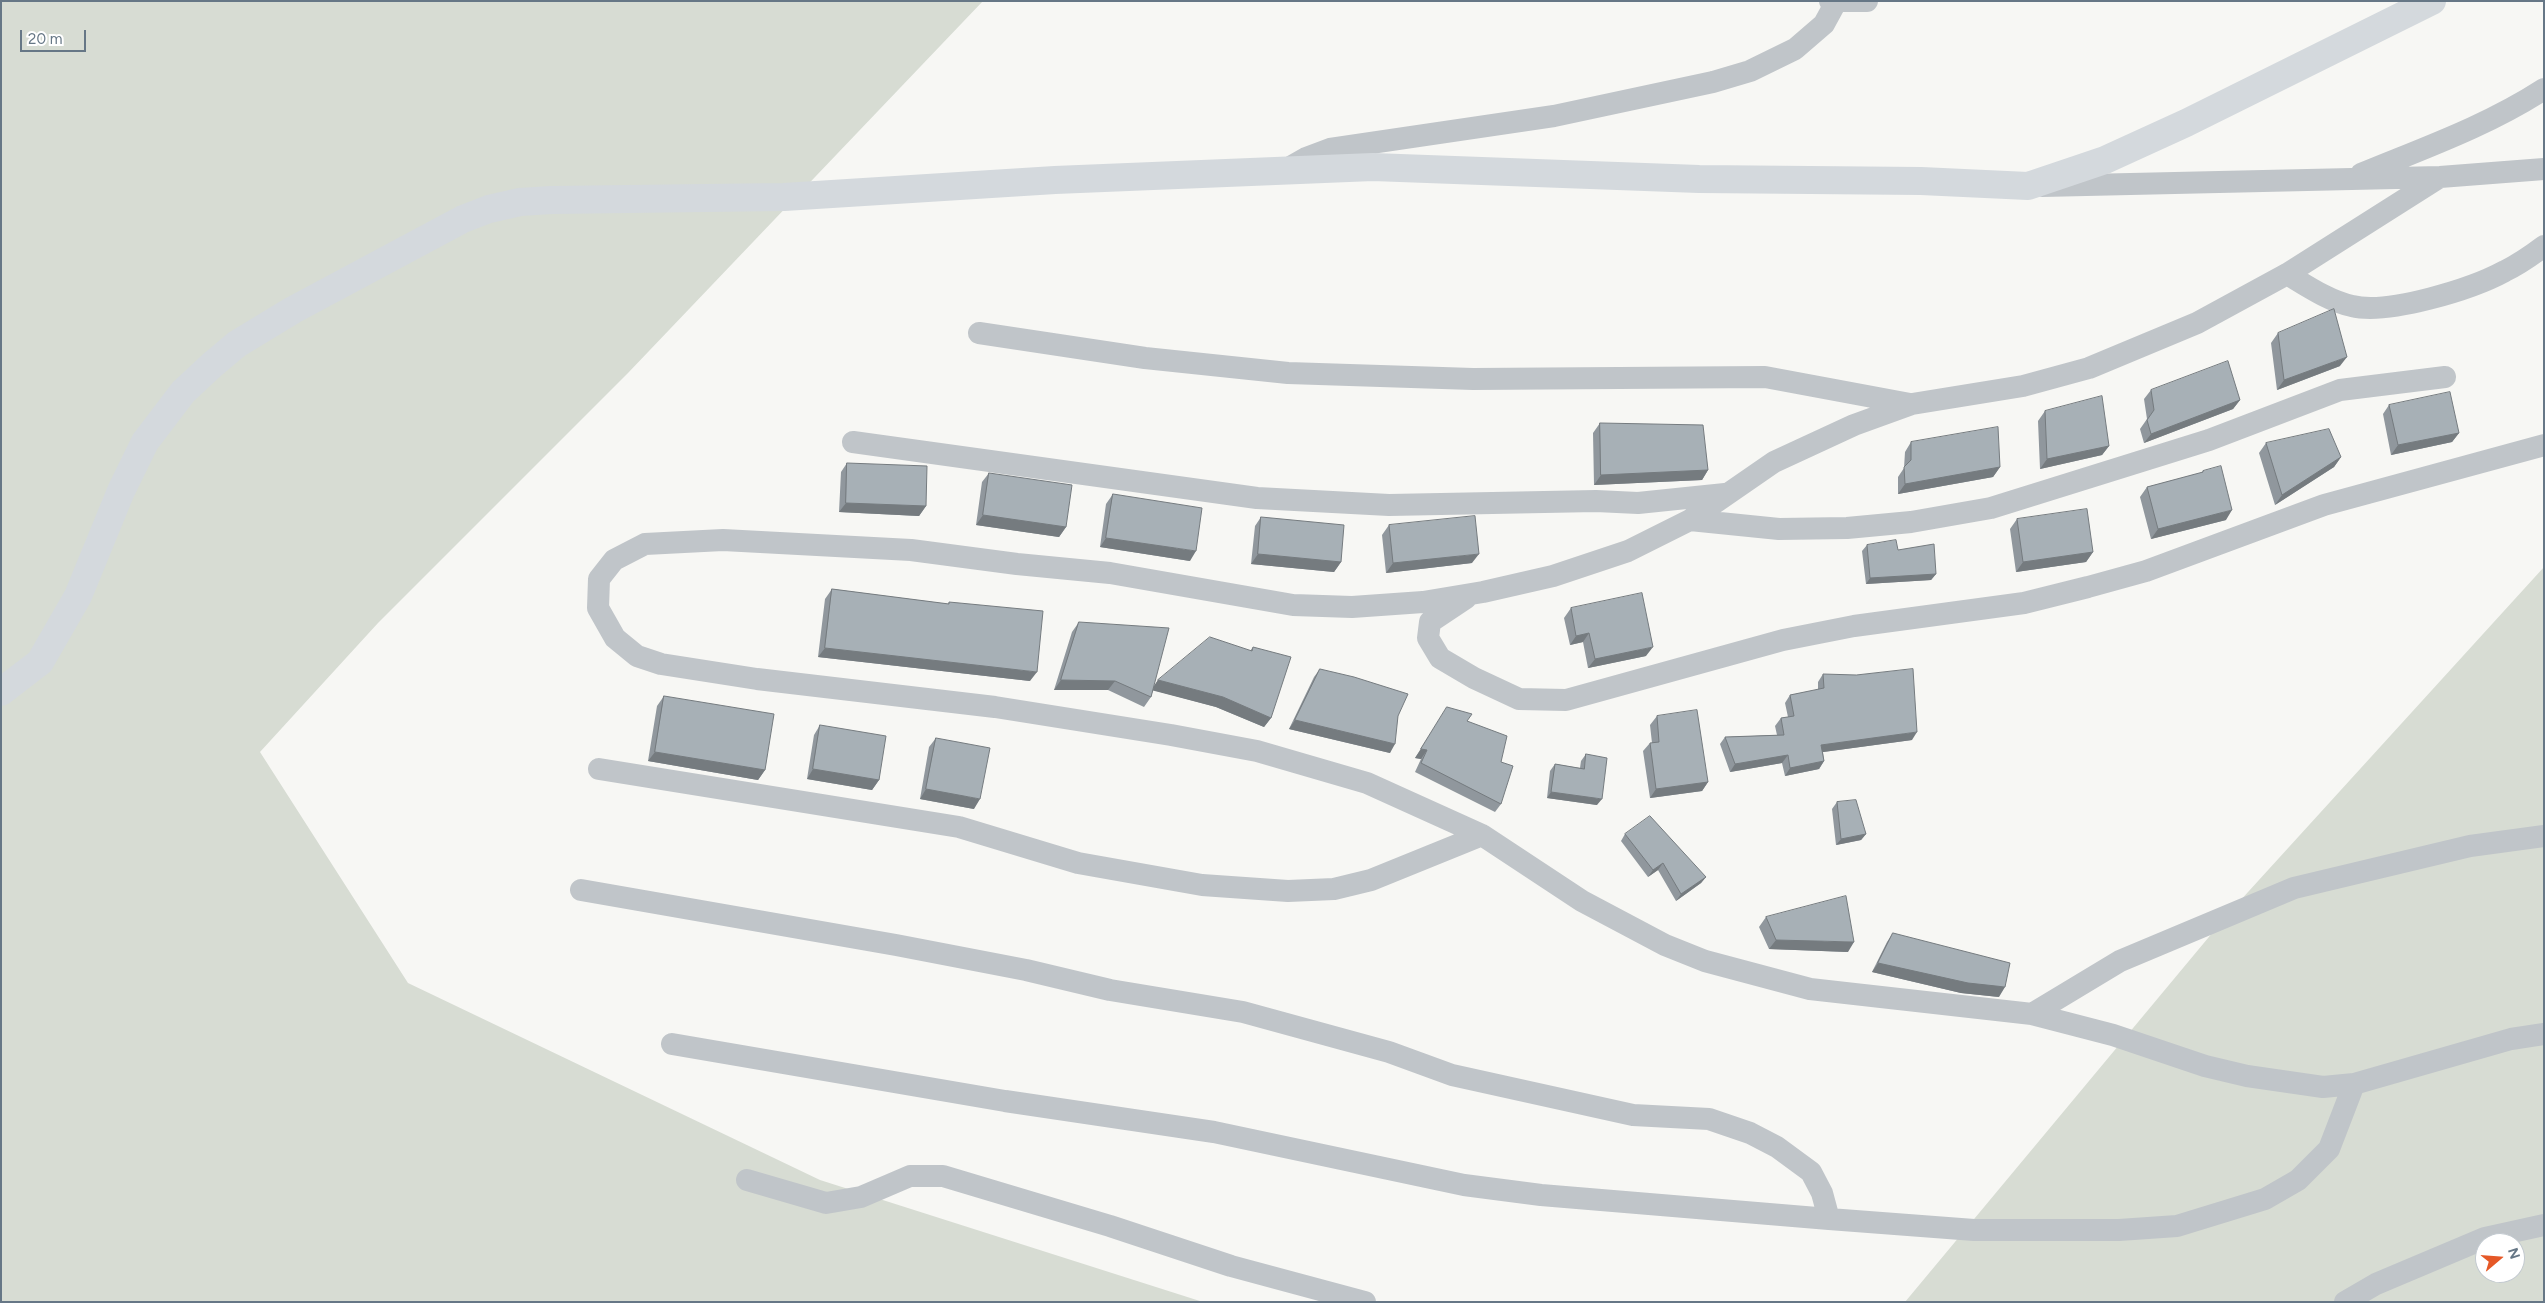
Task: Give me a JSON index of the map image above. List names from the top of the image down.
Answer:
{
  "scale_bar": "20 m",
  "north": "right"
}
